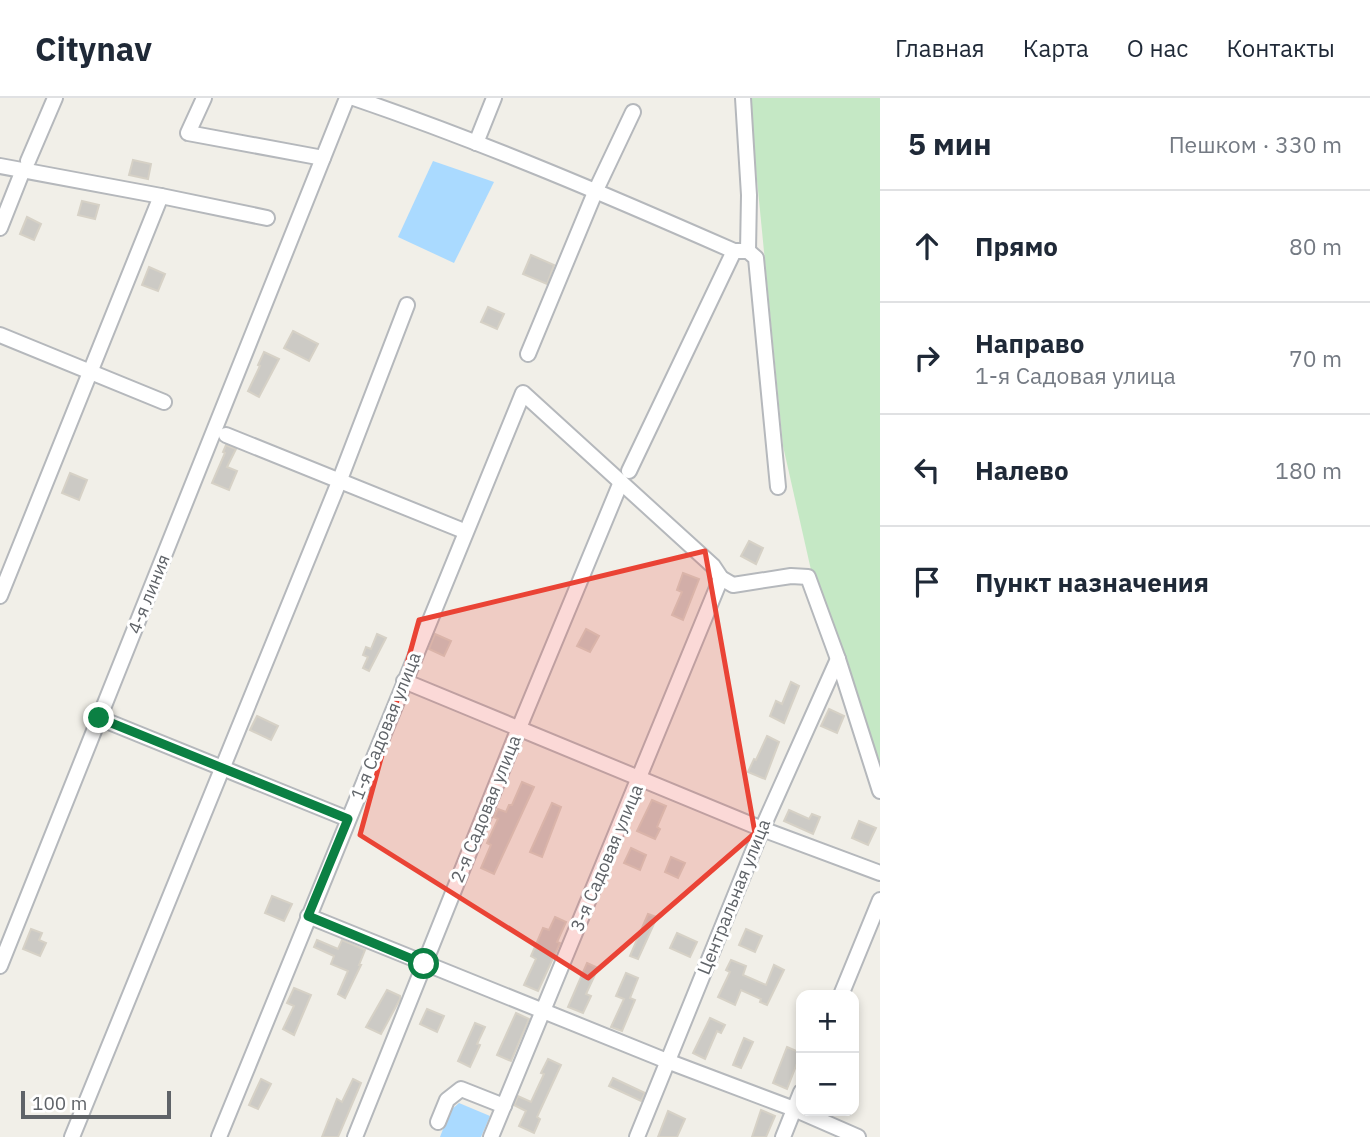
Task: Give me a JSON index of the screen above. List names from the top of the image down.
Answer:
{
  "streets": {
    "street": [
      "4-я линия",
      "1-я Садовая улица",
      "2-я Садовая улица",
      "3-я Садовая улица",
      "Центральная улица"
    ]
  },
  "crossings": [
    ["1-я Садовая улица", "2-я Садовая улица"]
  ],
  "scale_bar": "100 m",
  "page": {
    "header": "Citynav",
    "nav": [
      "Главная",
      "Карта",
      "О нас",
      "Контакты"
    ],
    "heading": ["5 мин", "Пешком · 330 m"],
    "list": [
      ["Прямо", "80 m"],
      ["Направо", "1-я Садовая улица", "70 m"],
      ["Налево", "180 m"],
      "Пункт назначения"
    ],
    "map_buttons": ["+", "−"],
    "scale": "100 m"
  }
}
